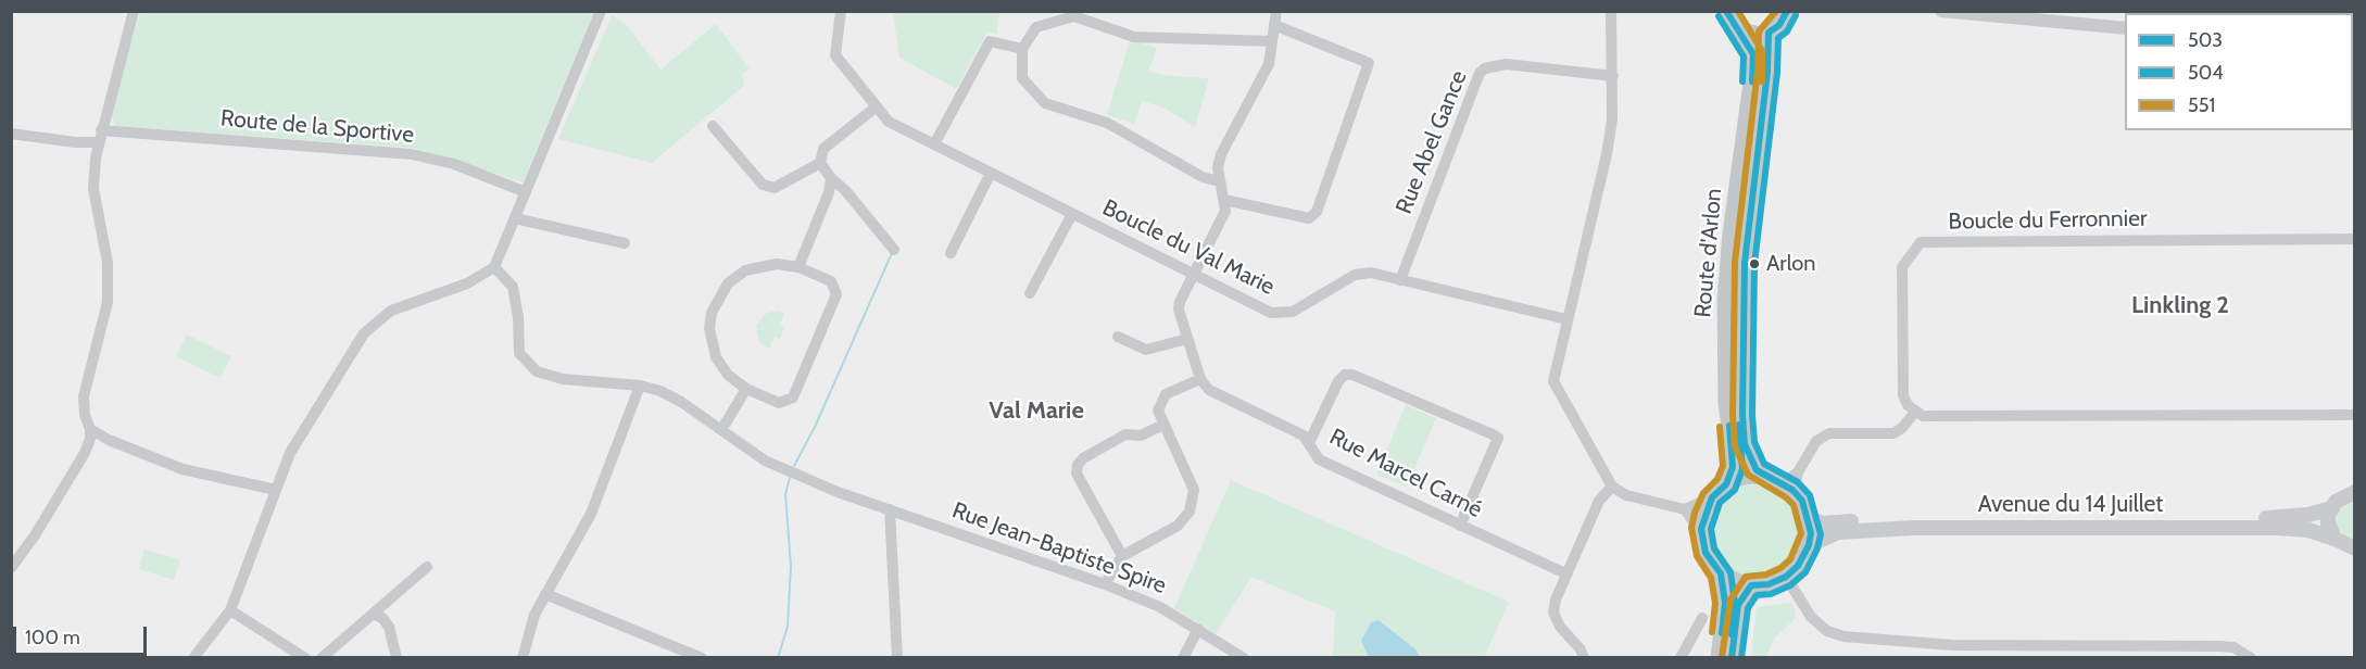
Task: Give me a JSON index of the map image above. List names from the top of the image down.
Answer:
{
  "streets": {
    "main road": ["Route d'Arlon", "Avenue du 14 Juillet"],
    "street": [
      "Route de la Sportive",
      "Rue Abel Gance",
      "Boucle du Ferronnier",
      "Boucle du Val Marie",
      "Rue Marcel Carné",
      "Rue Jean-Baptiste Spire"
    ]
  },
  "crossings": [
    ["Rue Abel Gance", "Boucle du Val Marie"],
    ["Route d'Arlon", "Avenue du 14 Juillet"]
  ],
  "districts": ["Linkling 2", "Val Marie"],
  "places": ["Arlon"],
  "lines": ["transit line 503", "transit line 551", "transit line 504"],
  "legend": ["503", "504", "551"],
  "scale_bar": "100 m"
}
